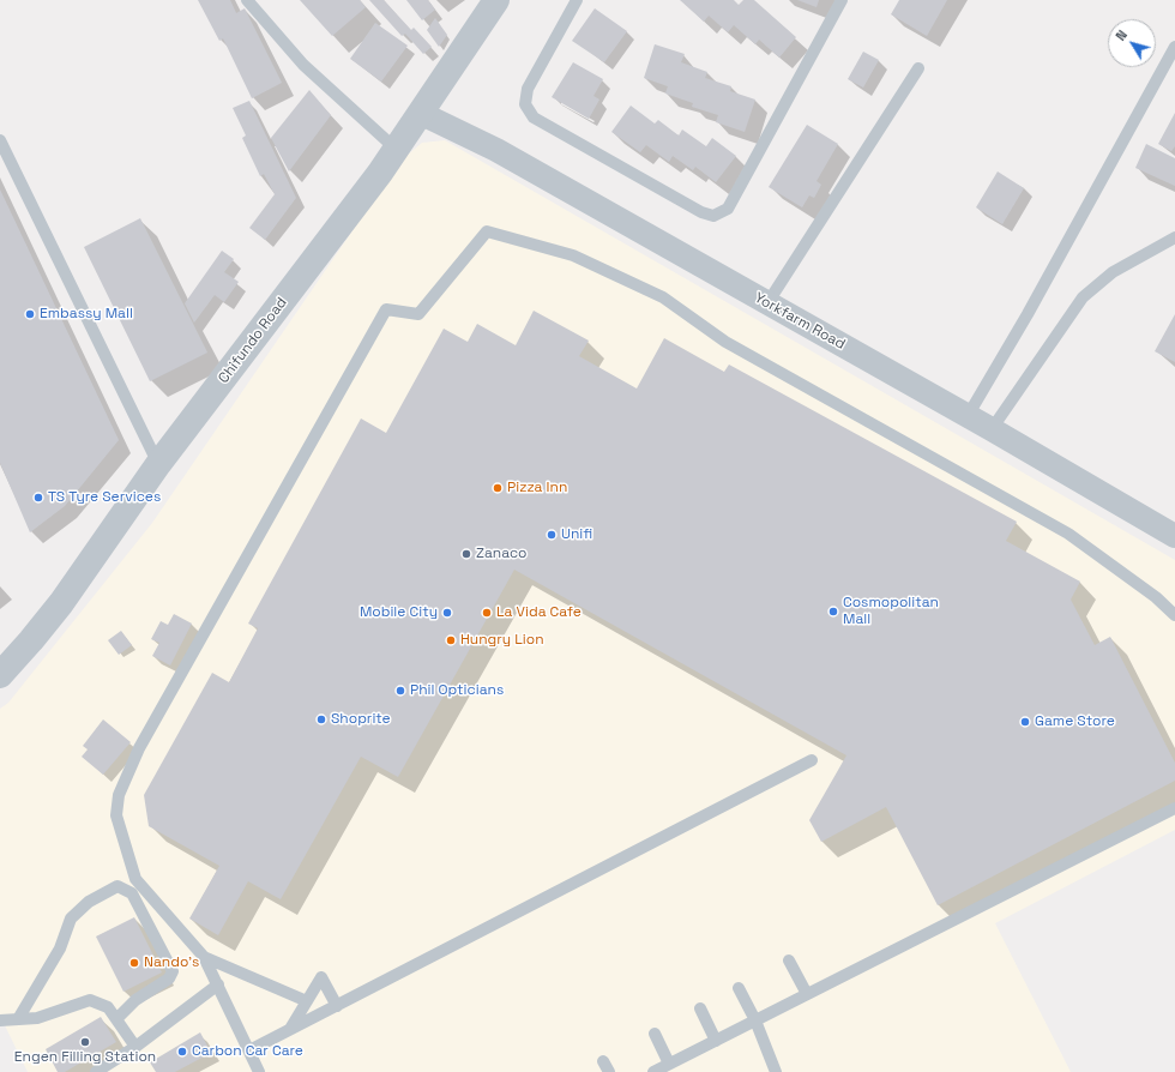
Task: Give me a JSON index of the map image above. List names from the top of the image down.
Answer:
{
  "streets": {
    "street": ["Yorkfarm Road", "Chifundo Road"]
  },
  "crossings": [
    ["Yorkfarm Road", "Chifundo Road"]
  ],
  "places": [
    "Embassy Mall",
    "Pizza Inn",
    "TS Tyre Services",
    "Unifi",
    "Zanaco",
    "Cosmopolitan Mall",
    "Mobile City",
    "La Vida Cafe",
    "Hungry Lion",
    "Phil Opticians",
    "Shoprite",
    "Game Store",
    "Nando's",
    "Engen Filling Station",
    "Carbon Car Care"
  ],
  "north": "top left"
}
